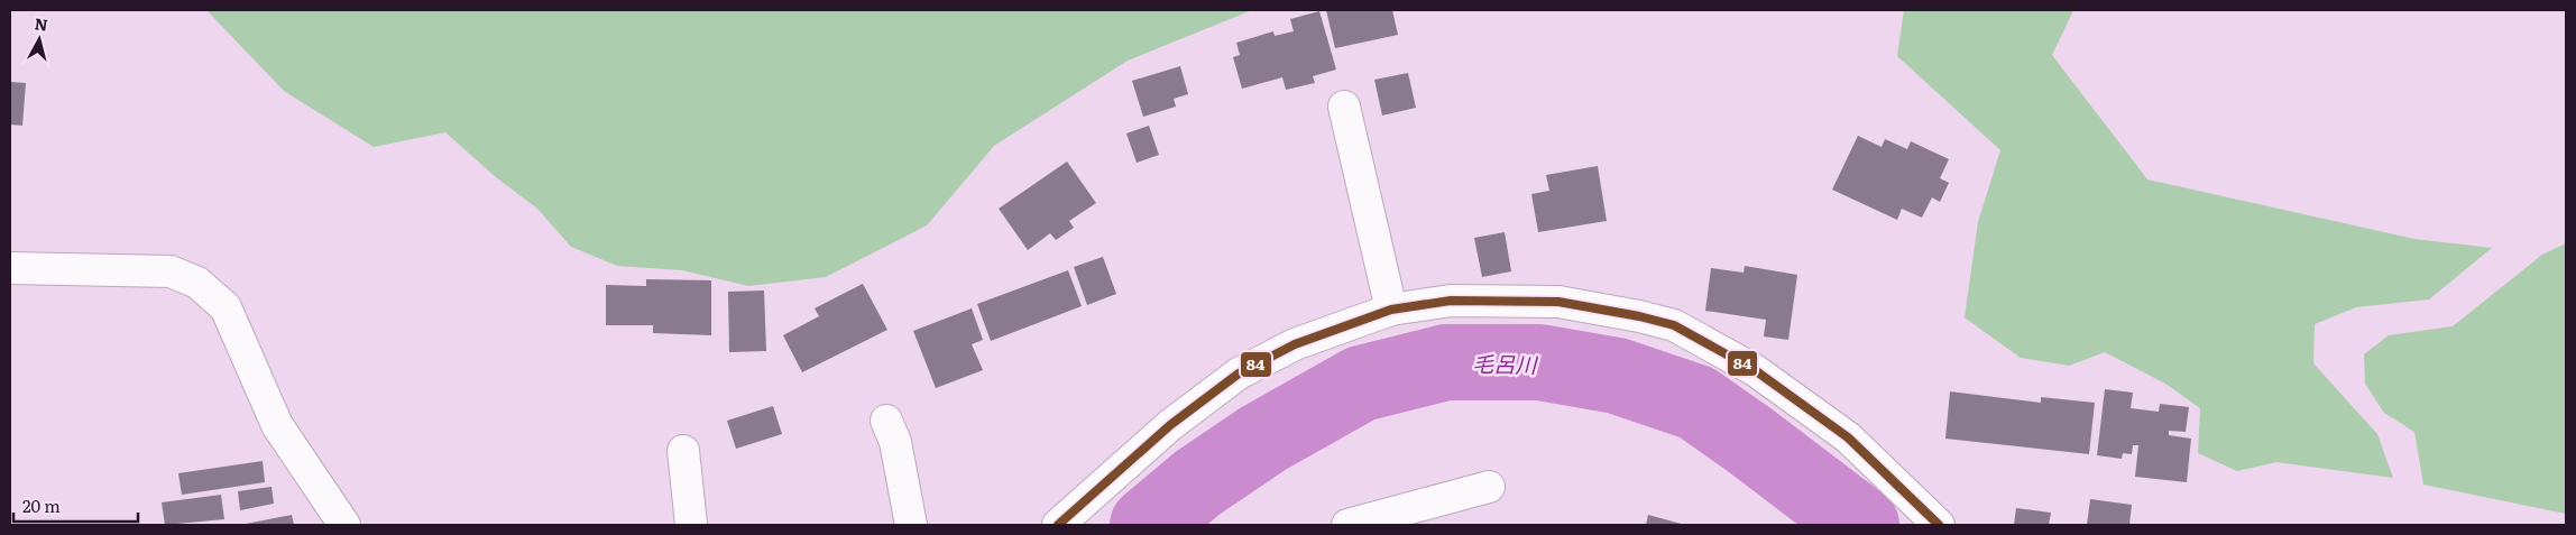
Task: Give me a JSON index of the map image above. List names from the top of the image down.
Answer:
{
  "water": ["毛呂川"],
  "lines": ["transit line 84"],
  "scale_bar": "20 m",
  "north": "top"
}
